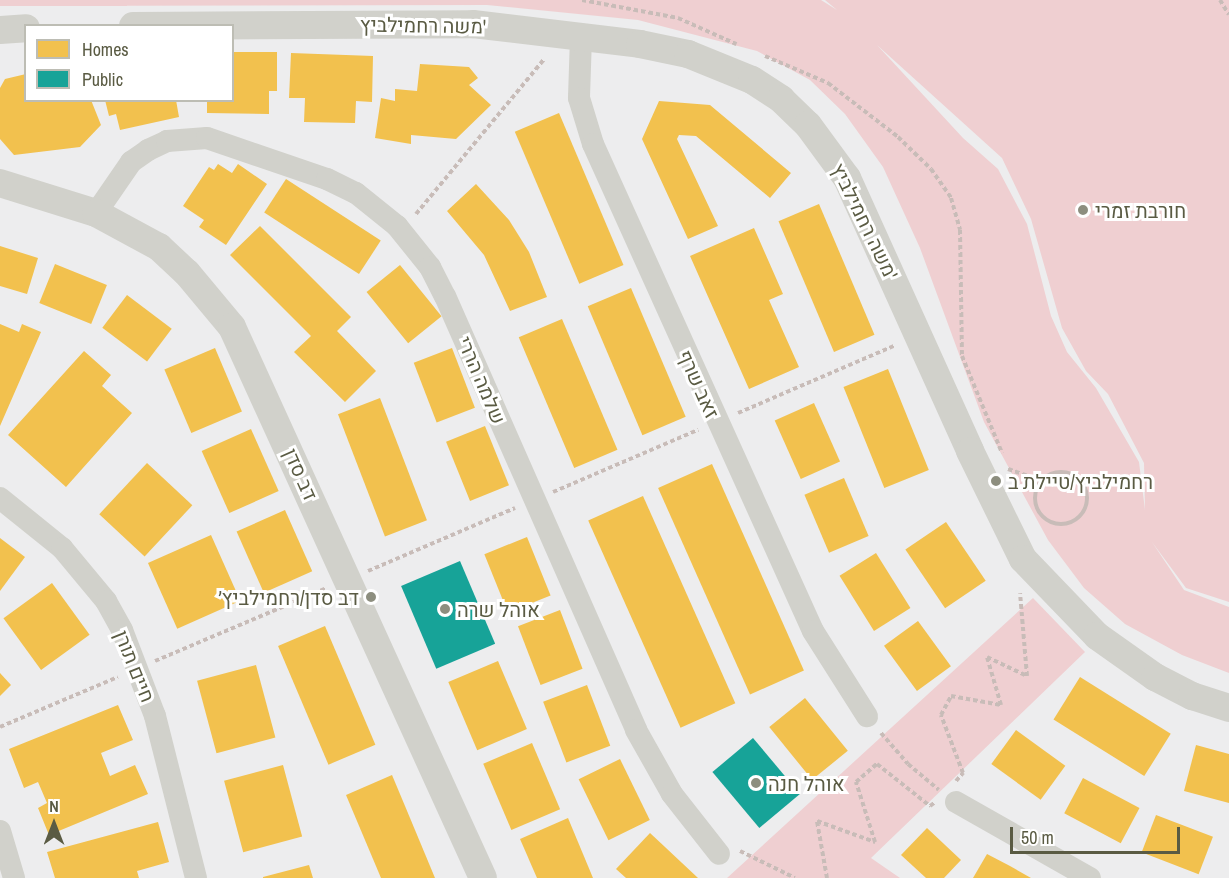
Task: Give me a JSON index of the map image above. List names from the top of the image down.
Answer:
{
  "streets": {
    "street": [
      "משה רחמילביץ'",
      "שלמה הררי",
      "זאב שרף",
      "דב סדן",
      "חיים תורן"
    ]
  },
  "crossings": [
    ["משה רחמילביץ'", "זאב שרף"],
    ["שלמה הררי", "דב סדן"]
  ],
  "places": [
    "חורבת זמרי",
    "רחמילביץ/טיילת ב",
    "דב סדן/רחמילביץ׳",
    "אוהל שרה",
    "אוהל חנה"
  ],
  "legend": ["Homes", "Public"],
  "scale_bar": "50 m",
  "north": "top"
}
